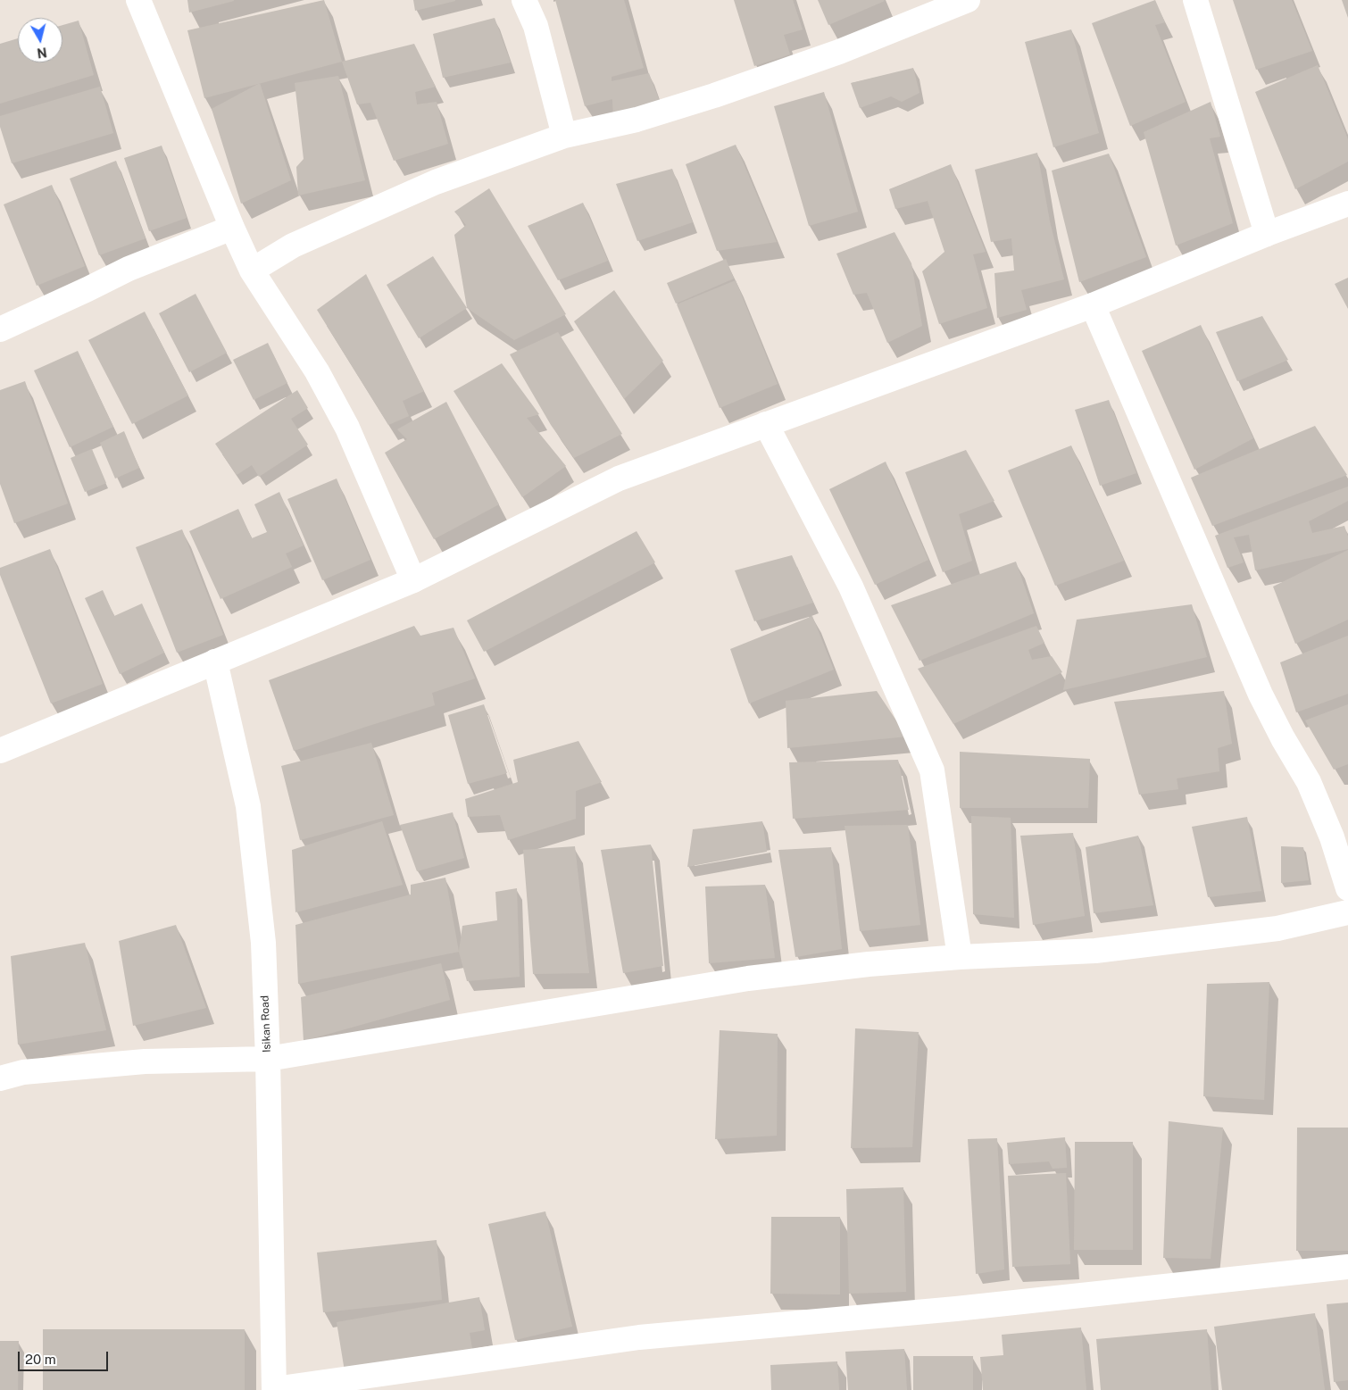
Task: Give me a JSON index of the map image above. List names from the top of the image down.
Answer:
{
  "streets": {
    "street": ["Isikan Road"]
  },
  "scale_bar": "20 m",
  "north": "bottom"
}
